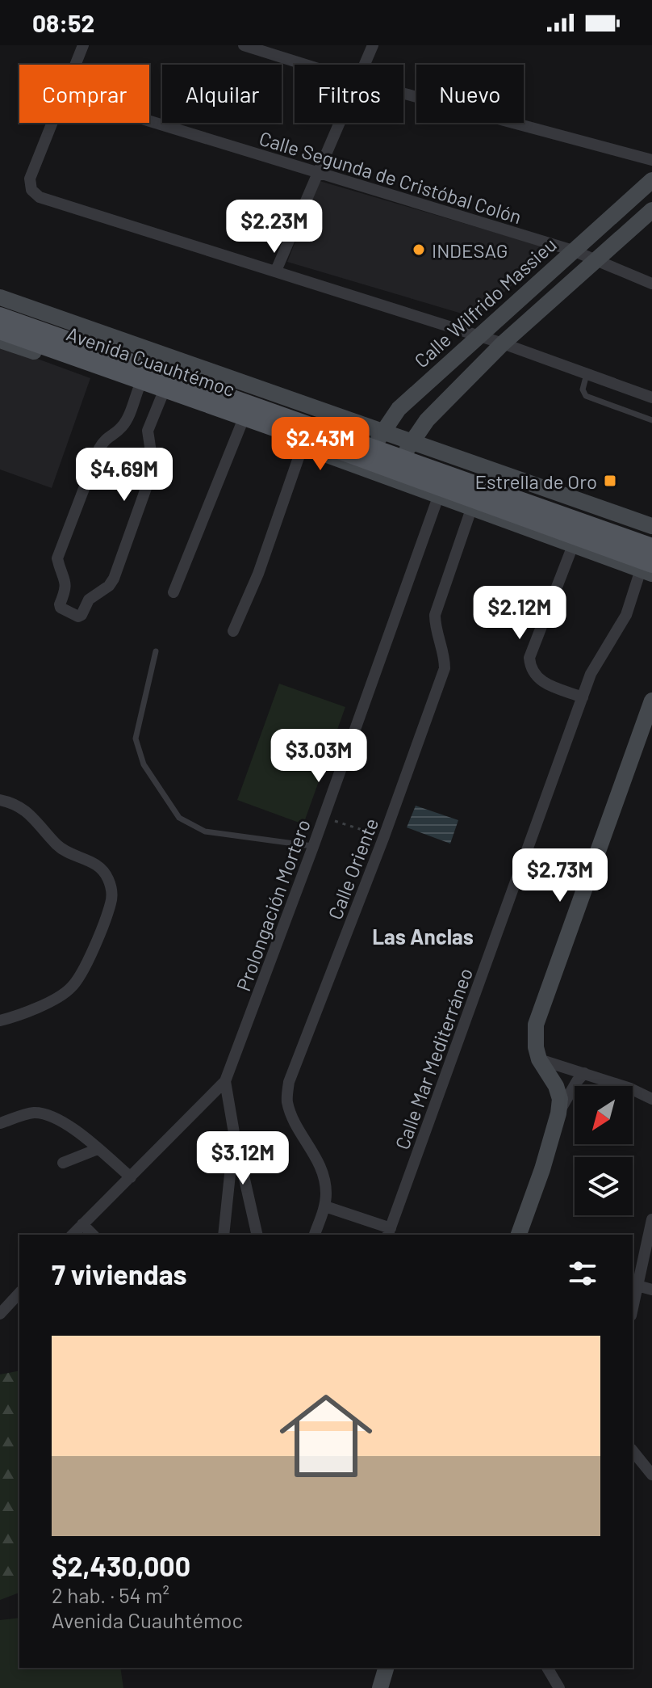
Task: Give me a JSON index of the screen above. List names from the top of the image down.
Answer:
{
  "streets": {
    "main road": ["Calle Wilfrido Massieu", "Avenida Cuauhtémoc"],
    "street": [
      "Calle Segunda de Cristóbal Colón",
      "Calle Oriente",
      "Prolongación Mortero",
      "Calle Mar Mediterráneo"
    ]
  },
  "crossings": [
    ["Calle Segunda de Cristóbal Colón", "Calle Wilfrido Massieu"],
    ["Avenida Cuauhtémoc", "Calle Mar Mediterráneo"]
  ],
  "districts": ["Las Anclas"],
  "places": {
    "other": ["INDESAG"],
    "transit": ["Estrella de Oro"]
  },
  "north": "bottom left",
  "page": {
    "status": "08:52",
    "chip": [
      "Comprar",
      "Alquilar",
      "Filtros",
      "Nuevo"
    ],
    "price": [
      "$2.23M",
      "$2.43M",
      "$4.69M",
      "$2.12M",
      "$3.03M",
      "$2.73M",
      "$3.12M"
    ],
    "heading": "7 viviendas",
    "list": [
      {
        "name": "$2,430,000",
        "note": "2 hab. · 54 m² · Avenida Cuauhtémoc"
      }
    ]
  }
}
